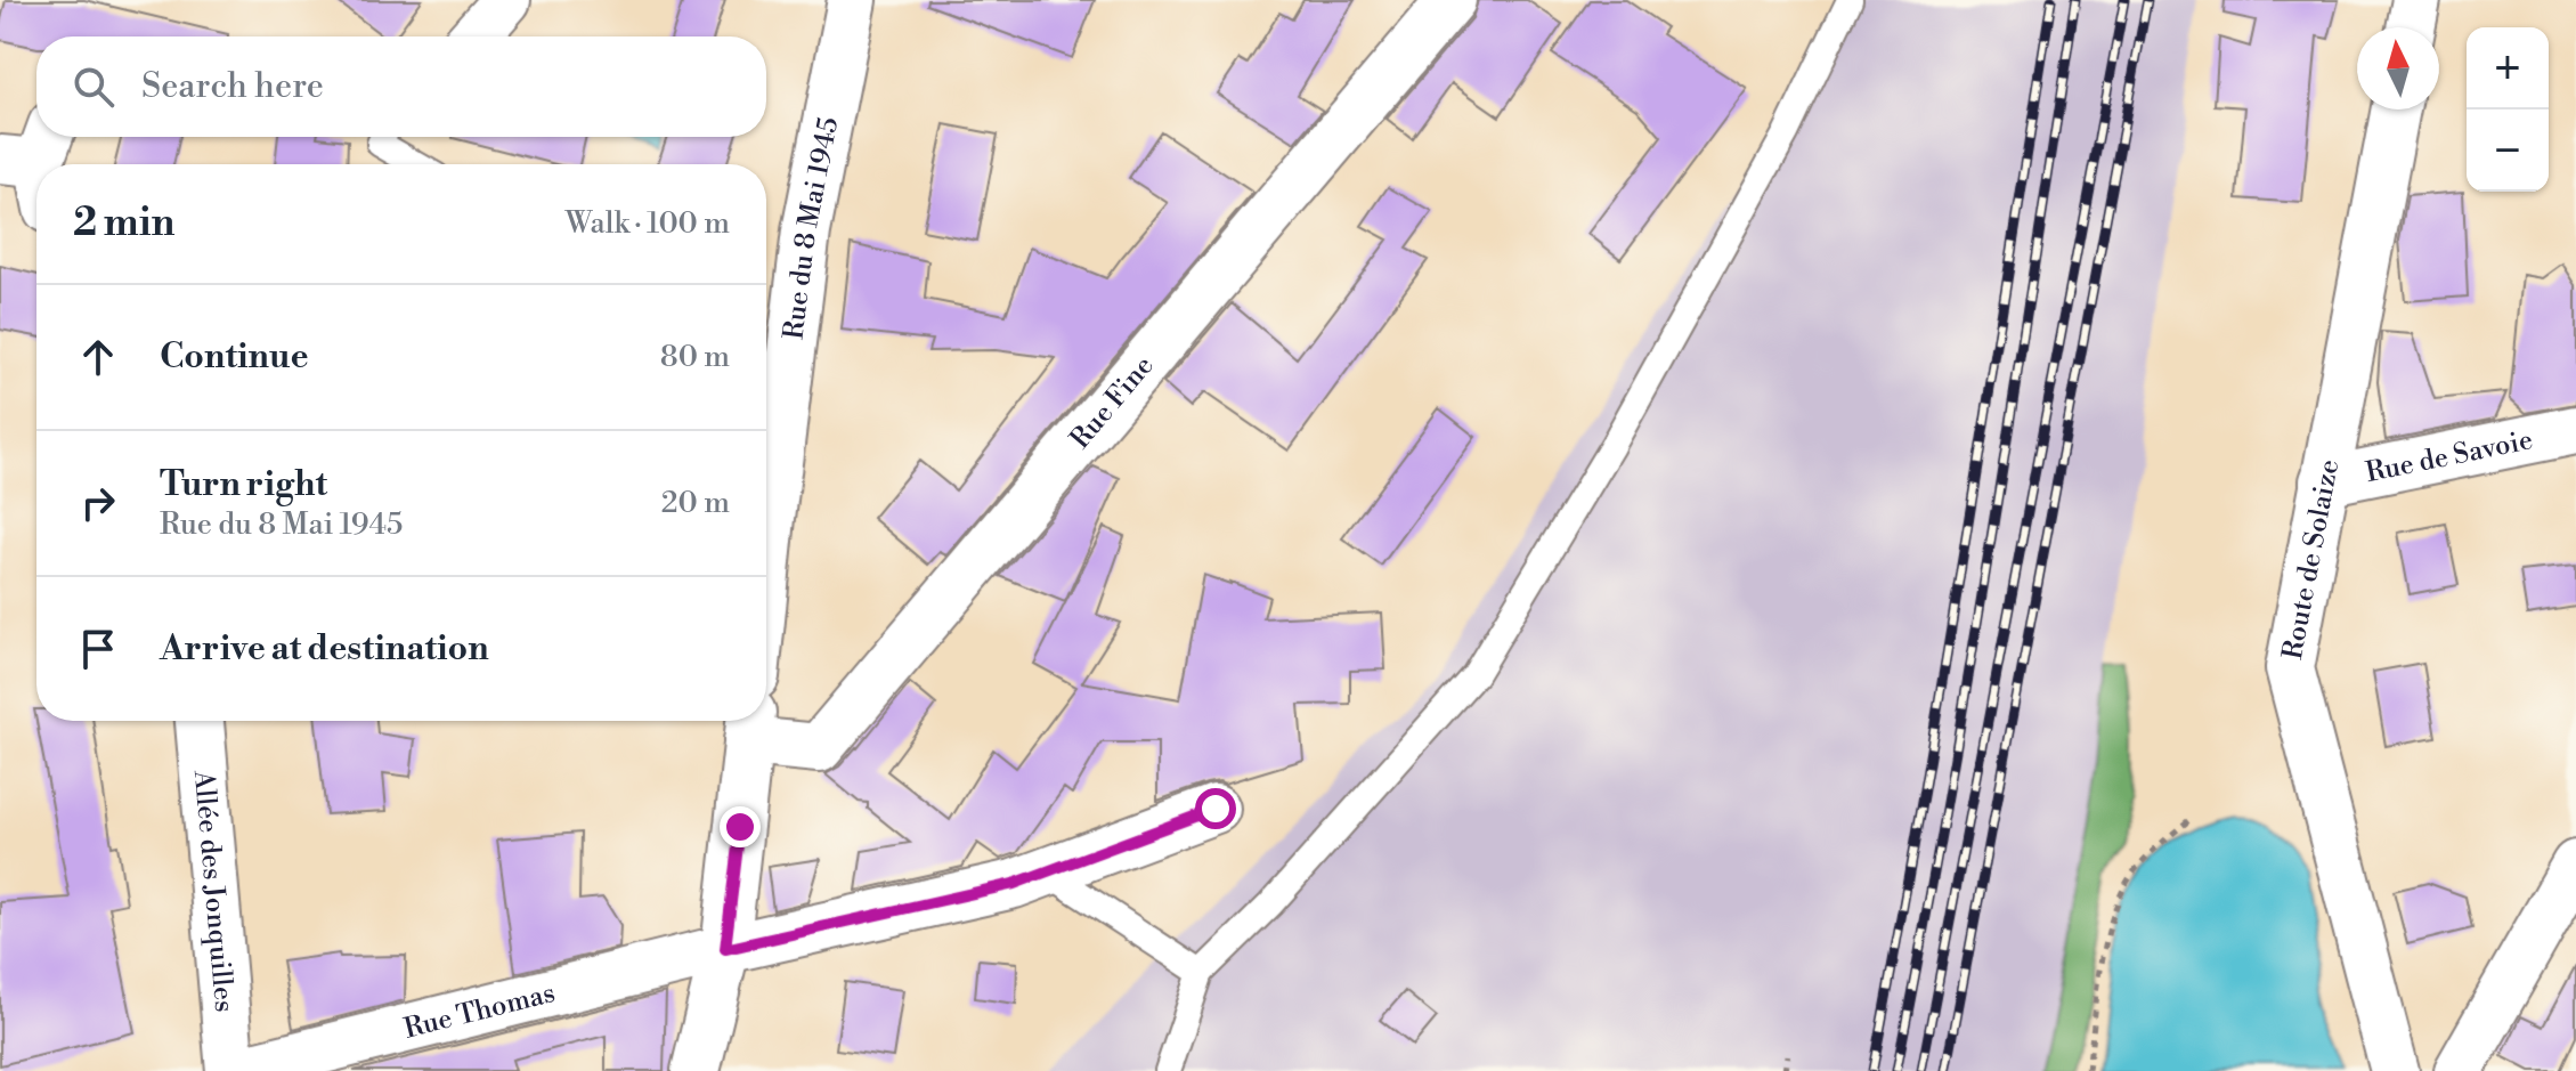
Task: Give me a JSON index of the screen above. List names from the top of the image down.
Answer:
{
  "streets": {
    "street": [
      "Rue du 8 Mai 1945",
      "Rue Fine",
      "Rue de Savoie",
      "Route de Solaize",
      "Allée des Jonquilles",
      "Rue Thomas"
    ]
  },
  "crossings": [
    ["Rue de Savoie", "Route de Solaize"],
    ["Allée des Jonquilles", "Rue Thomas"]
  ],
  "north": "top",
  "page": {
    "map_buttons": ["+", "−"],
    "search": "Search here",
    "heading": ["2 min", "Walk · 100 m"],
    "list": [
      ["Continue", "80 m"],
      ["Turn right", "Rue du 8 Mai 1945", "20 m"],
      "Arrive at destination"
    ]
  }
}
